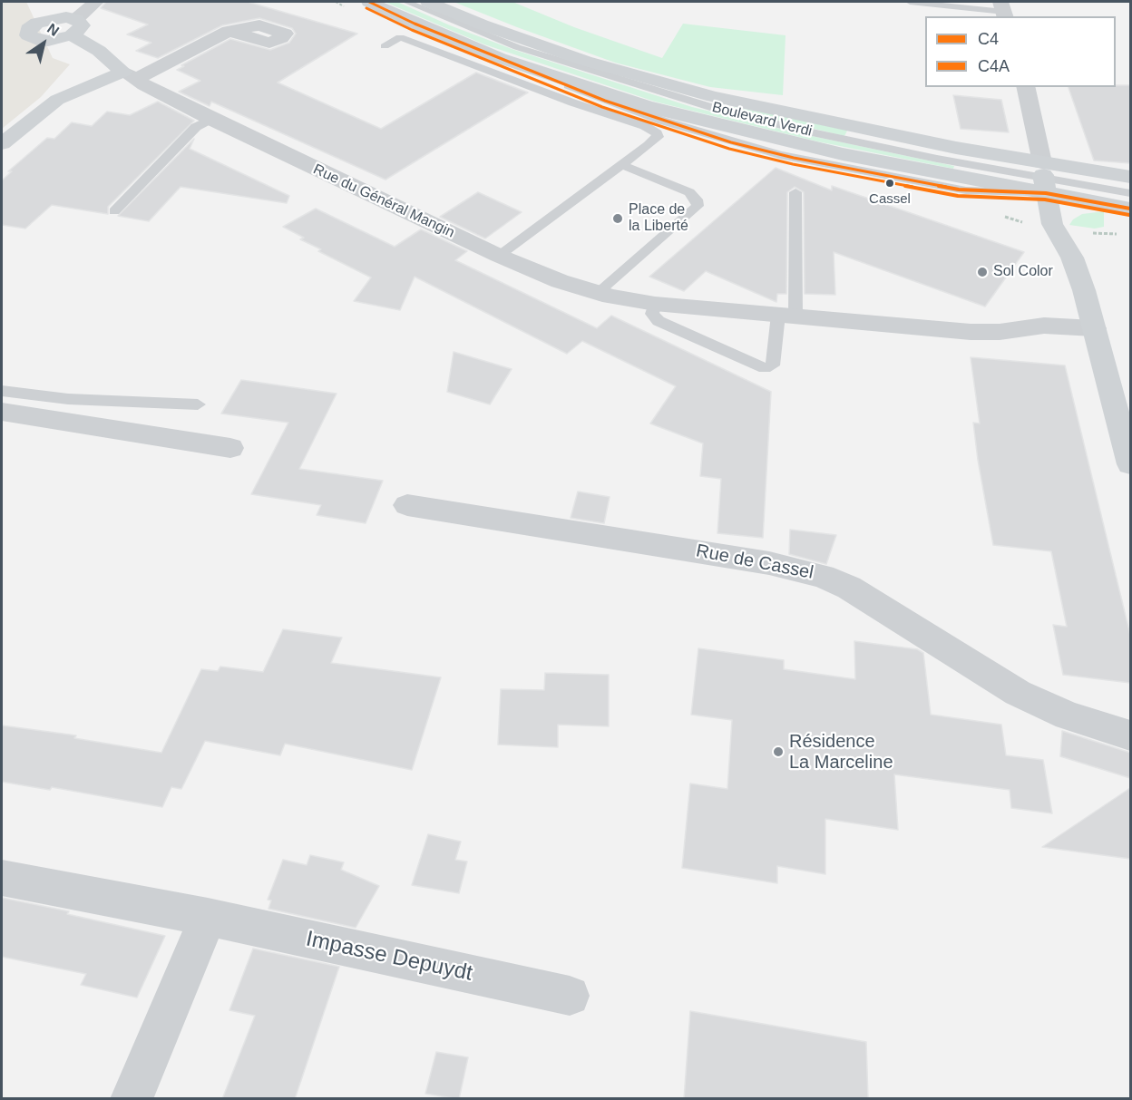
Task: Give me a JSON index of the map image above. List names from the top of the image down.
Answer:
{
  "streets": {
    "street": [
      "Boulevard Verdi",
      "Rue du Général Mangin",
      "Rue de Cassel",
      "Impasse Depuydt"
    ]
  },
  "places": [
    "Cassel",
    "Place de la Liberté",
    "Sol Color",
    "Résidence La Marceline"
  ],
  "lines": ["transit line C4", "transit line C4A"],
  "legend": ["C4", "C4A"],
  "north": "top right"
}
